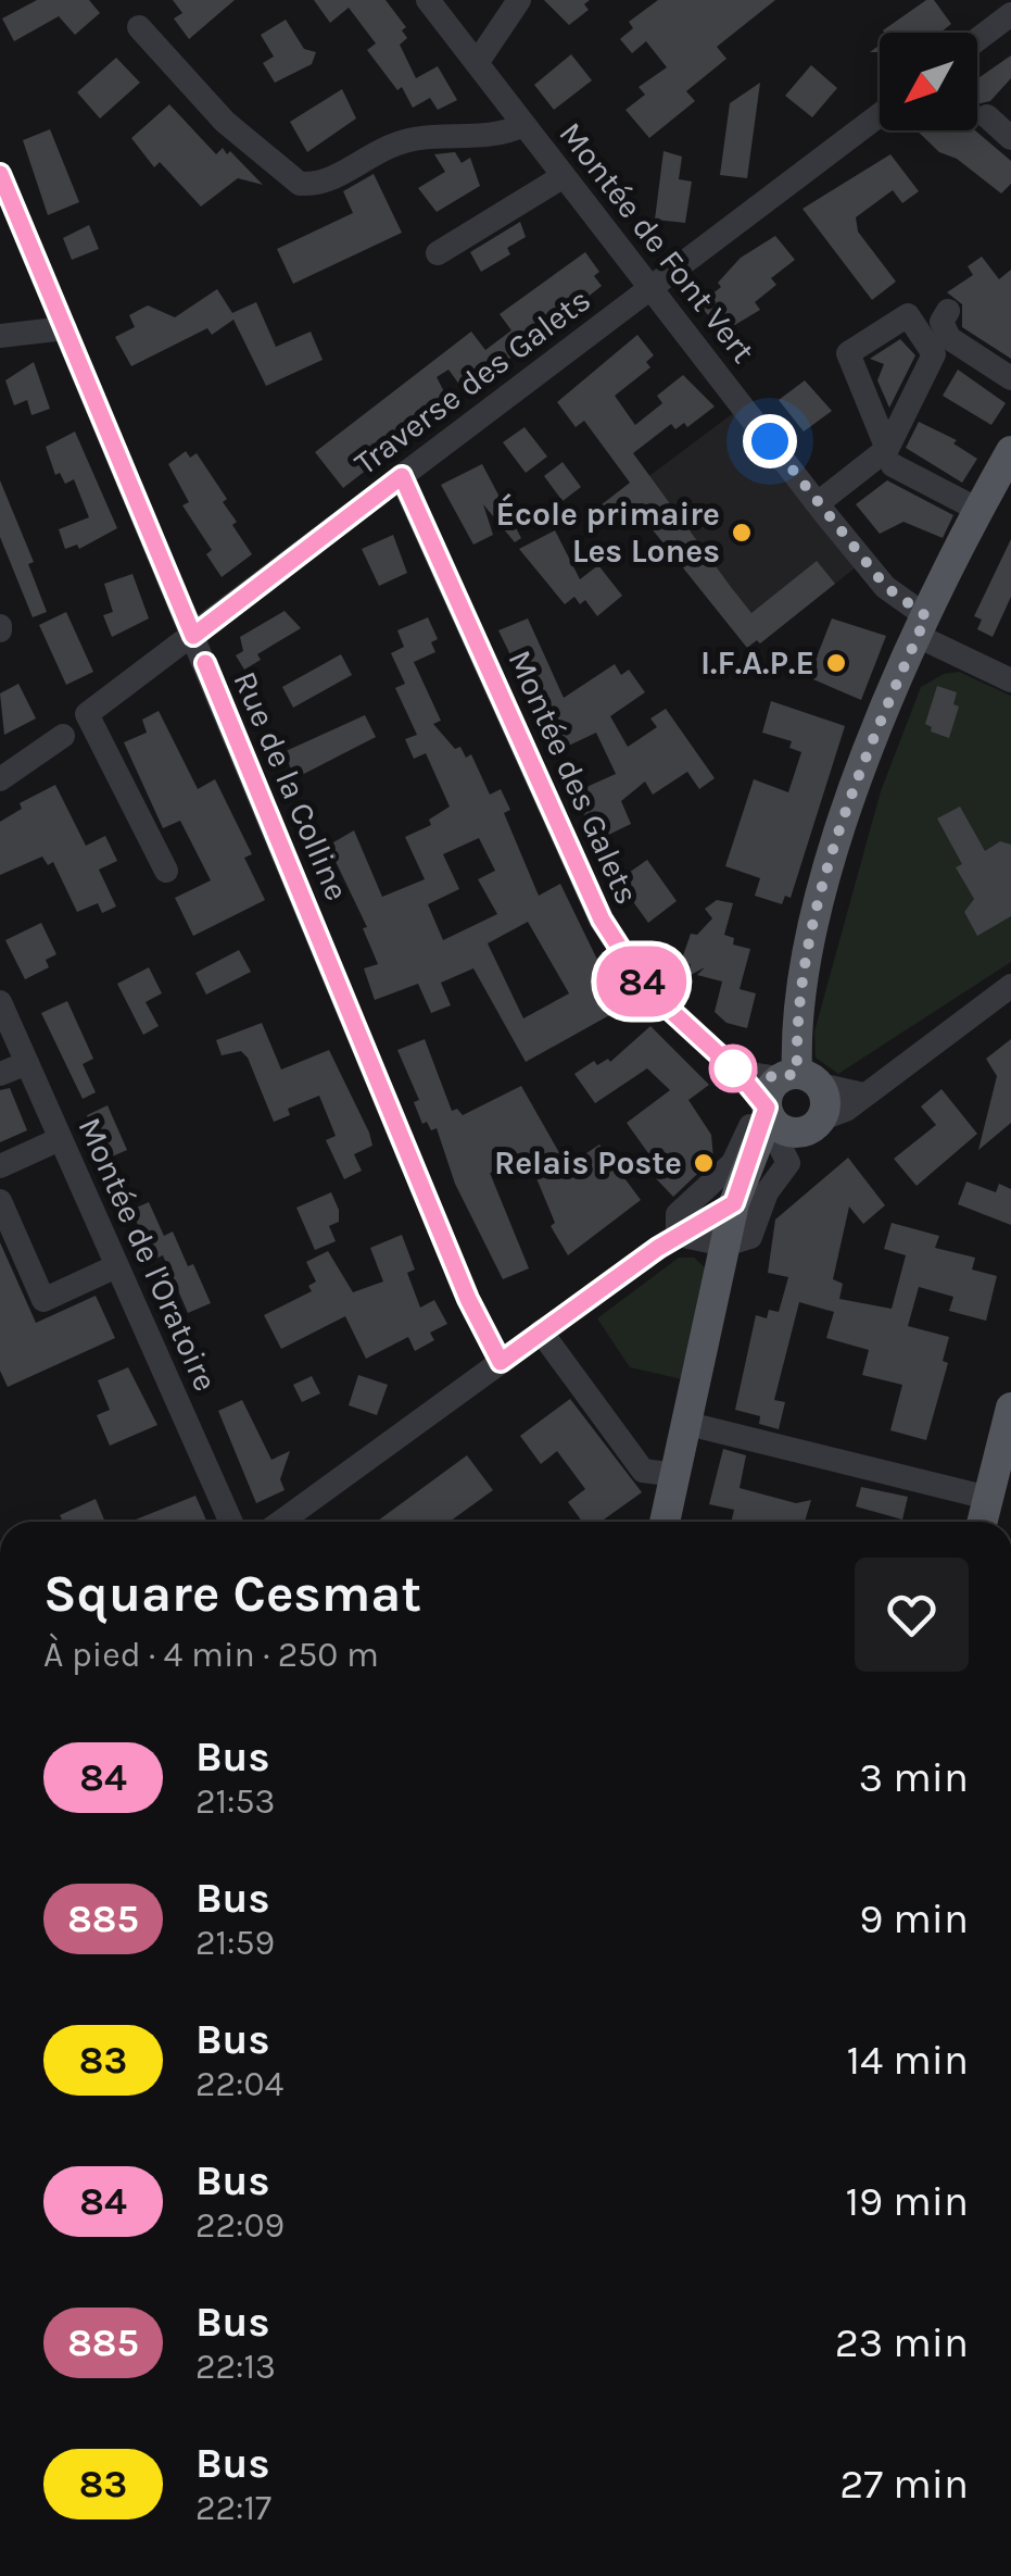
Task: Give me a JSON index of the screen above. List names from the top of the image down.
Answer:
{
  "streets": {
    "street": [
      "Montée de Font Vert",
      "Traverse des Galets",
      "Montée des Galets",
      "Rue de la Colline",
      "Montée de l'Oratoire"
    ]
  },
  "crossings": [
    ["Montée de Font Vert", "Traverse des Galets"],
    ["Traverse des Galets", "Montée des Galets"],
    ["Traverse des Galets", "Rue de la Colline"]
  ],
  "places": ["École primaire Les Lones", "I.F.A.P.E", "Relais Poste"],
  "lines": ["bus line 84"],
  "north": "bottom left",
  "page": {
    "on_map": "84",
    "heading": ["Square Cesmat", "À pied · 4 min · 250 m"],
    "list": [
      {
        "mark": "84",
        "name": "Bus",
        "note": "21:53",
        "value": "3 min"
      },
      {
        "mark": "885",
        "name": "Bus",
        "note": "21:59",
        "value": "9 min"
      },
      {
        "mark": "83",
        "name": "Bus",
        "note": "22:04",
        "value": "14 min"
      },
      {
        "mark": "84",
        "name": "Bus",
        "note": "22:09",
        "value": "19 min"
      },
      {
        "mark": "885",
        "name": "Bus",
        "note": "22:13",
        "value": "23 min"
      },
      {
        "mark": "83",
        "name": "Bus",
        "note": "22:17",
        "value": "27 min"
      }
    ]
  }
}
